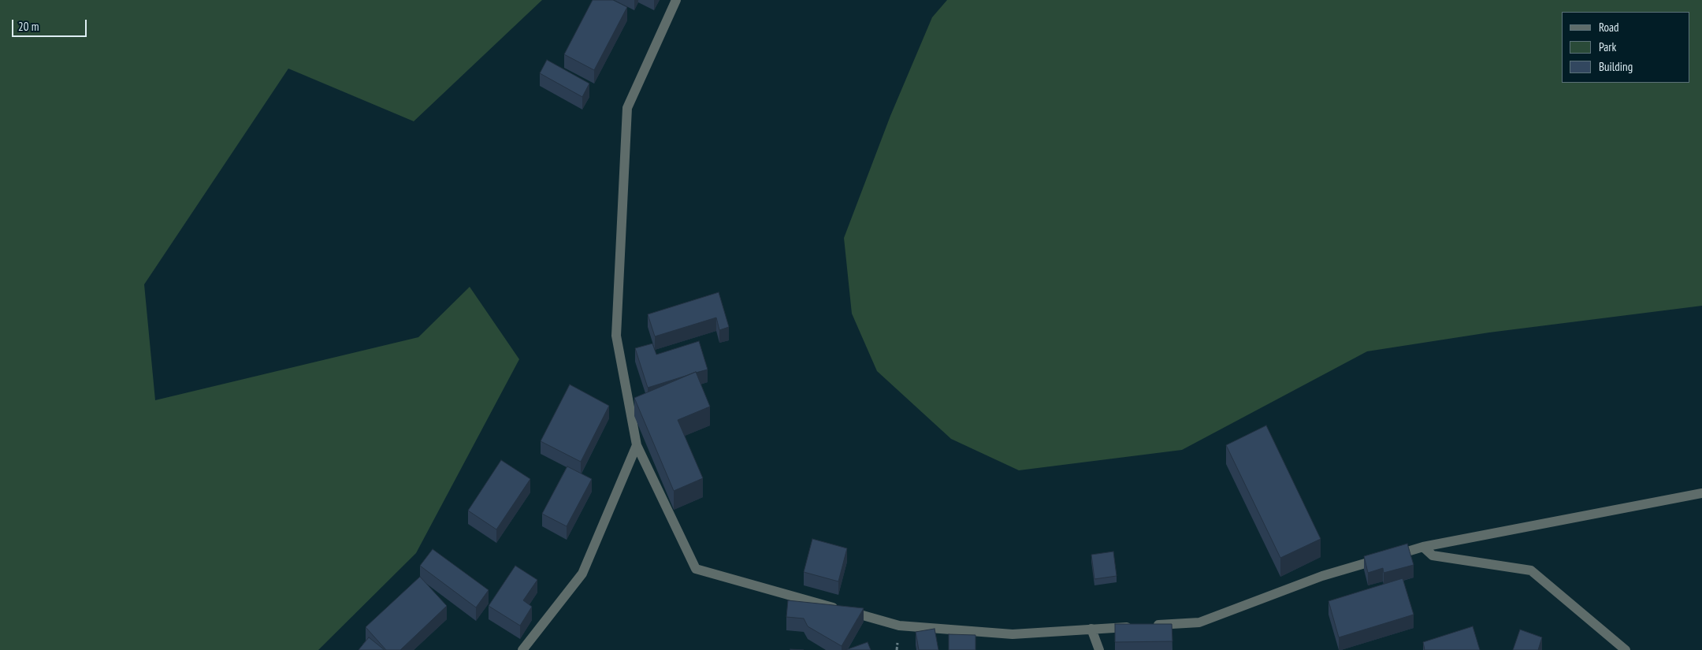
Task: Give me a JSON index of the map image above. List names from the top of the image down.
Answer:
{
  "legend": ["Road", "Park", "Building"],
  "scale_bar": "20 m"
}
